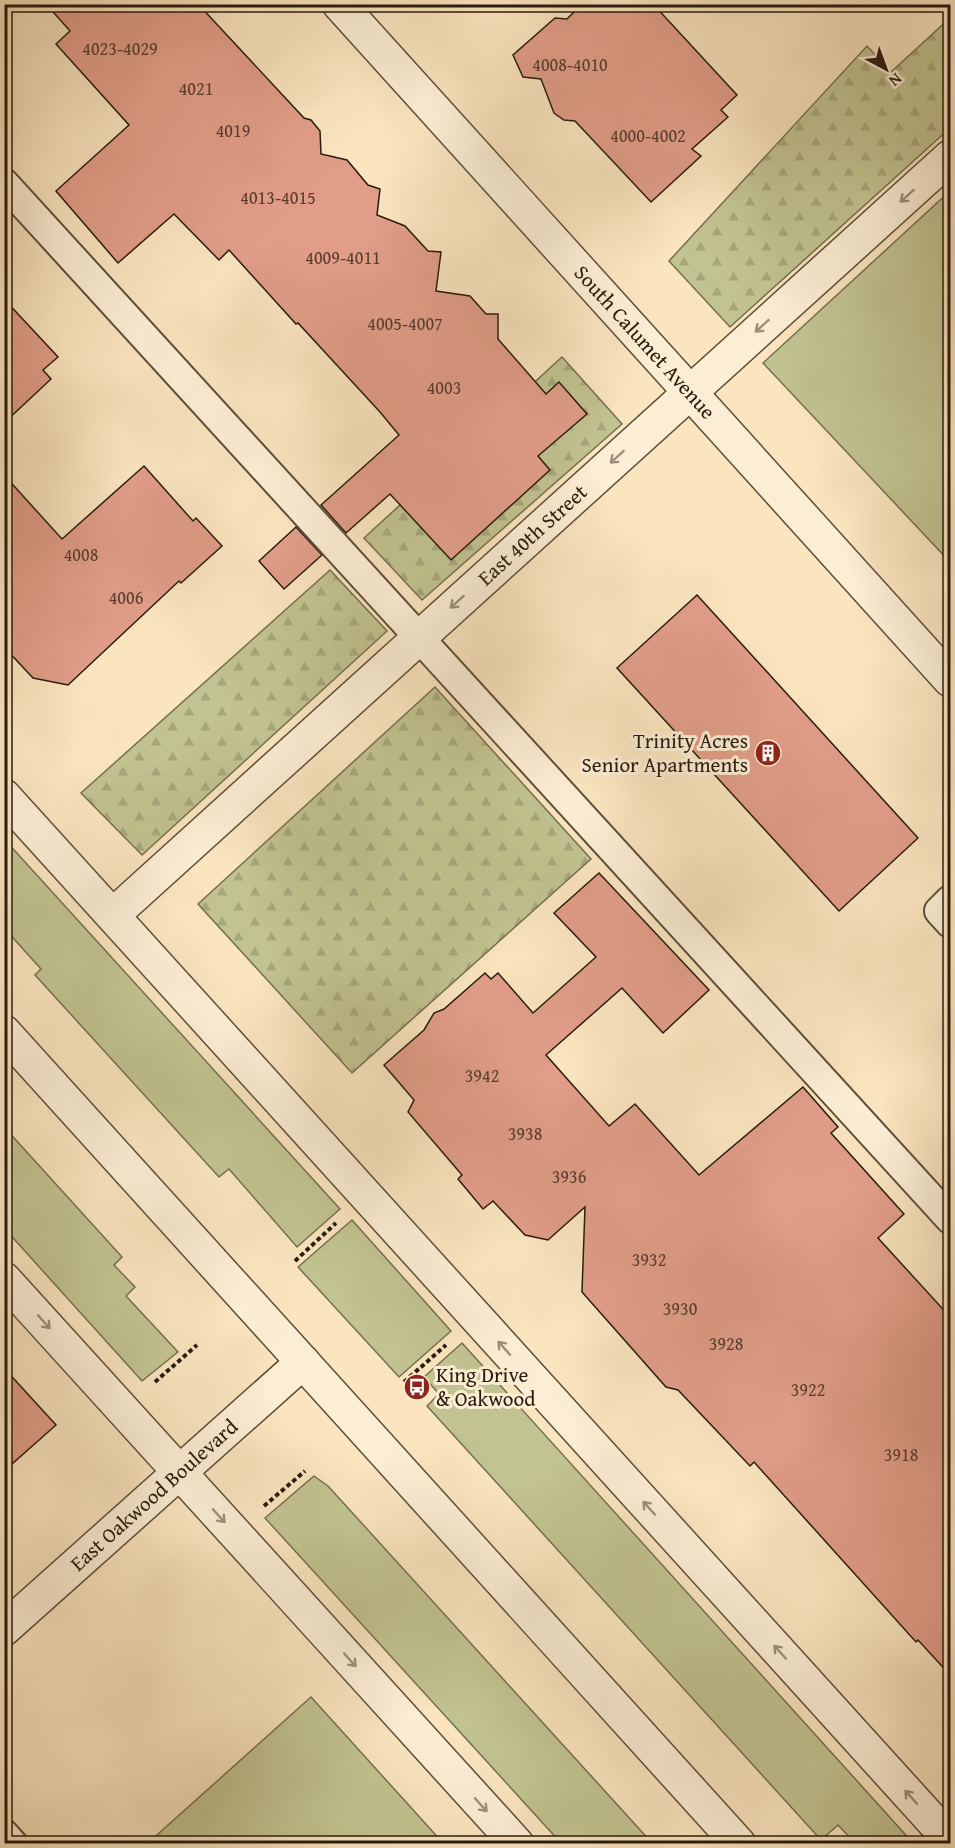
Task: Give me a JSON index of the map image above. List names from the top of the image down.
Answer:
{
  "streets": {
    "street": ["South Calumet Avenue", "East 40th Street", "East Oakwood Boulevard"]
  },
  "crossings": [
    ["South Calumet Avenue", "East 40th Street"]
  ],
  "one_way": ["East 40th Street"],
  "places": {
    "building": ["Trinity Acres Senior Apartments"],
    "bus stop": ["King Drive & Oakwood"]
  },
  "house_numbers": [
    "4023-4029",
    "4008-4010",
    "4021",
    "4019",
    "4000-4002",
    "4013-4015",
    "4009-4011",
    "4005-4007",
    "4003",
    "4008",
    "4006",
    "3942",
    "3938",
    "3936",
    "3932",
    "3930",
    "3928",
    "3922",
    "3918"
  ],
  "north": "bottom right"
}
